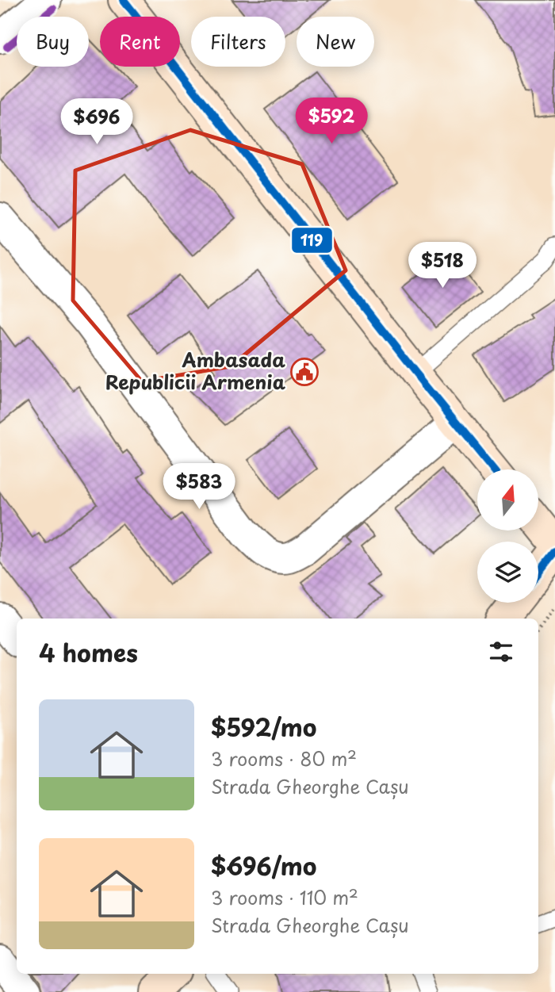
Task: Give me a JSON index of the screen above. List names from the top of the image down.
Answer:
{
  "places": {
    "public building": ["Ambasada Republicii Armenia"]
  },
  "lines": ["transit line 119"],
  "north": "top",
  "page": {
    "chip": [
      "Buy",
      "Rent",
      "Filters",
      "New"
    ],
    "price": [
      "$592",
      "$696",
      "$518",
      "$583"
    ],
    "heading": "4 homes",
    "list": [
      {
        "name": "$592/mo",
        "note": "3 rooms · 80 m² · Strada Gheorghe Cașu"
      },
      {
        "name": "$696/mo",
        "note": "3 rooms · 110 m² · Strada Gheorghe Cașu"
      }
    ]
  }
}
